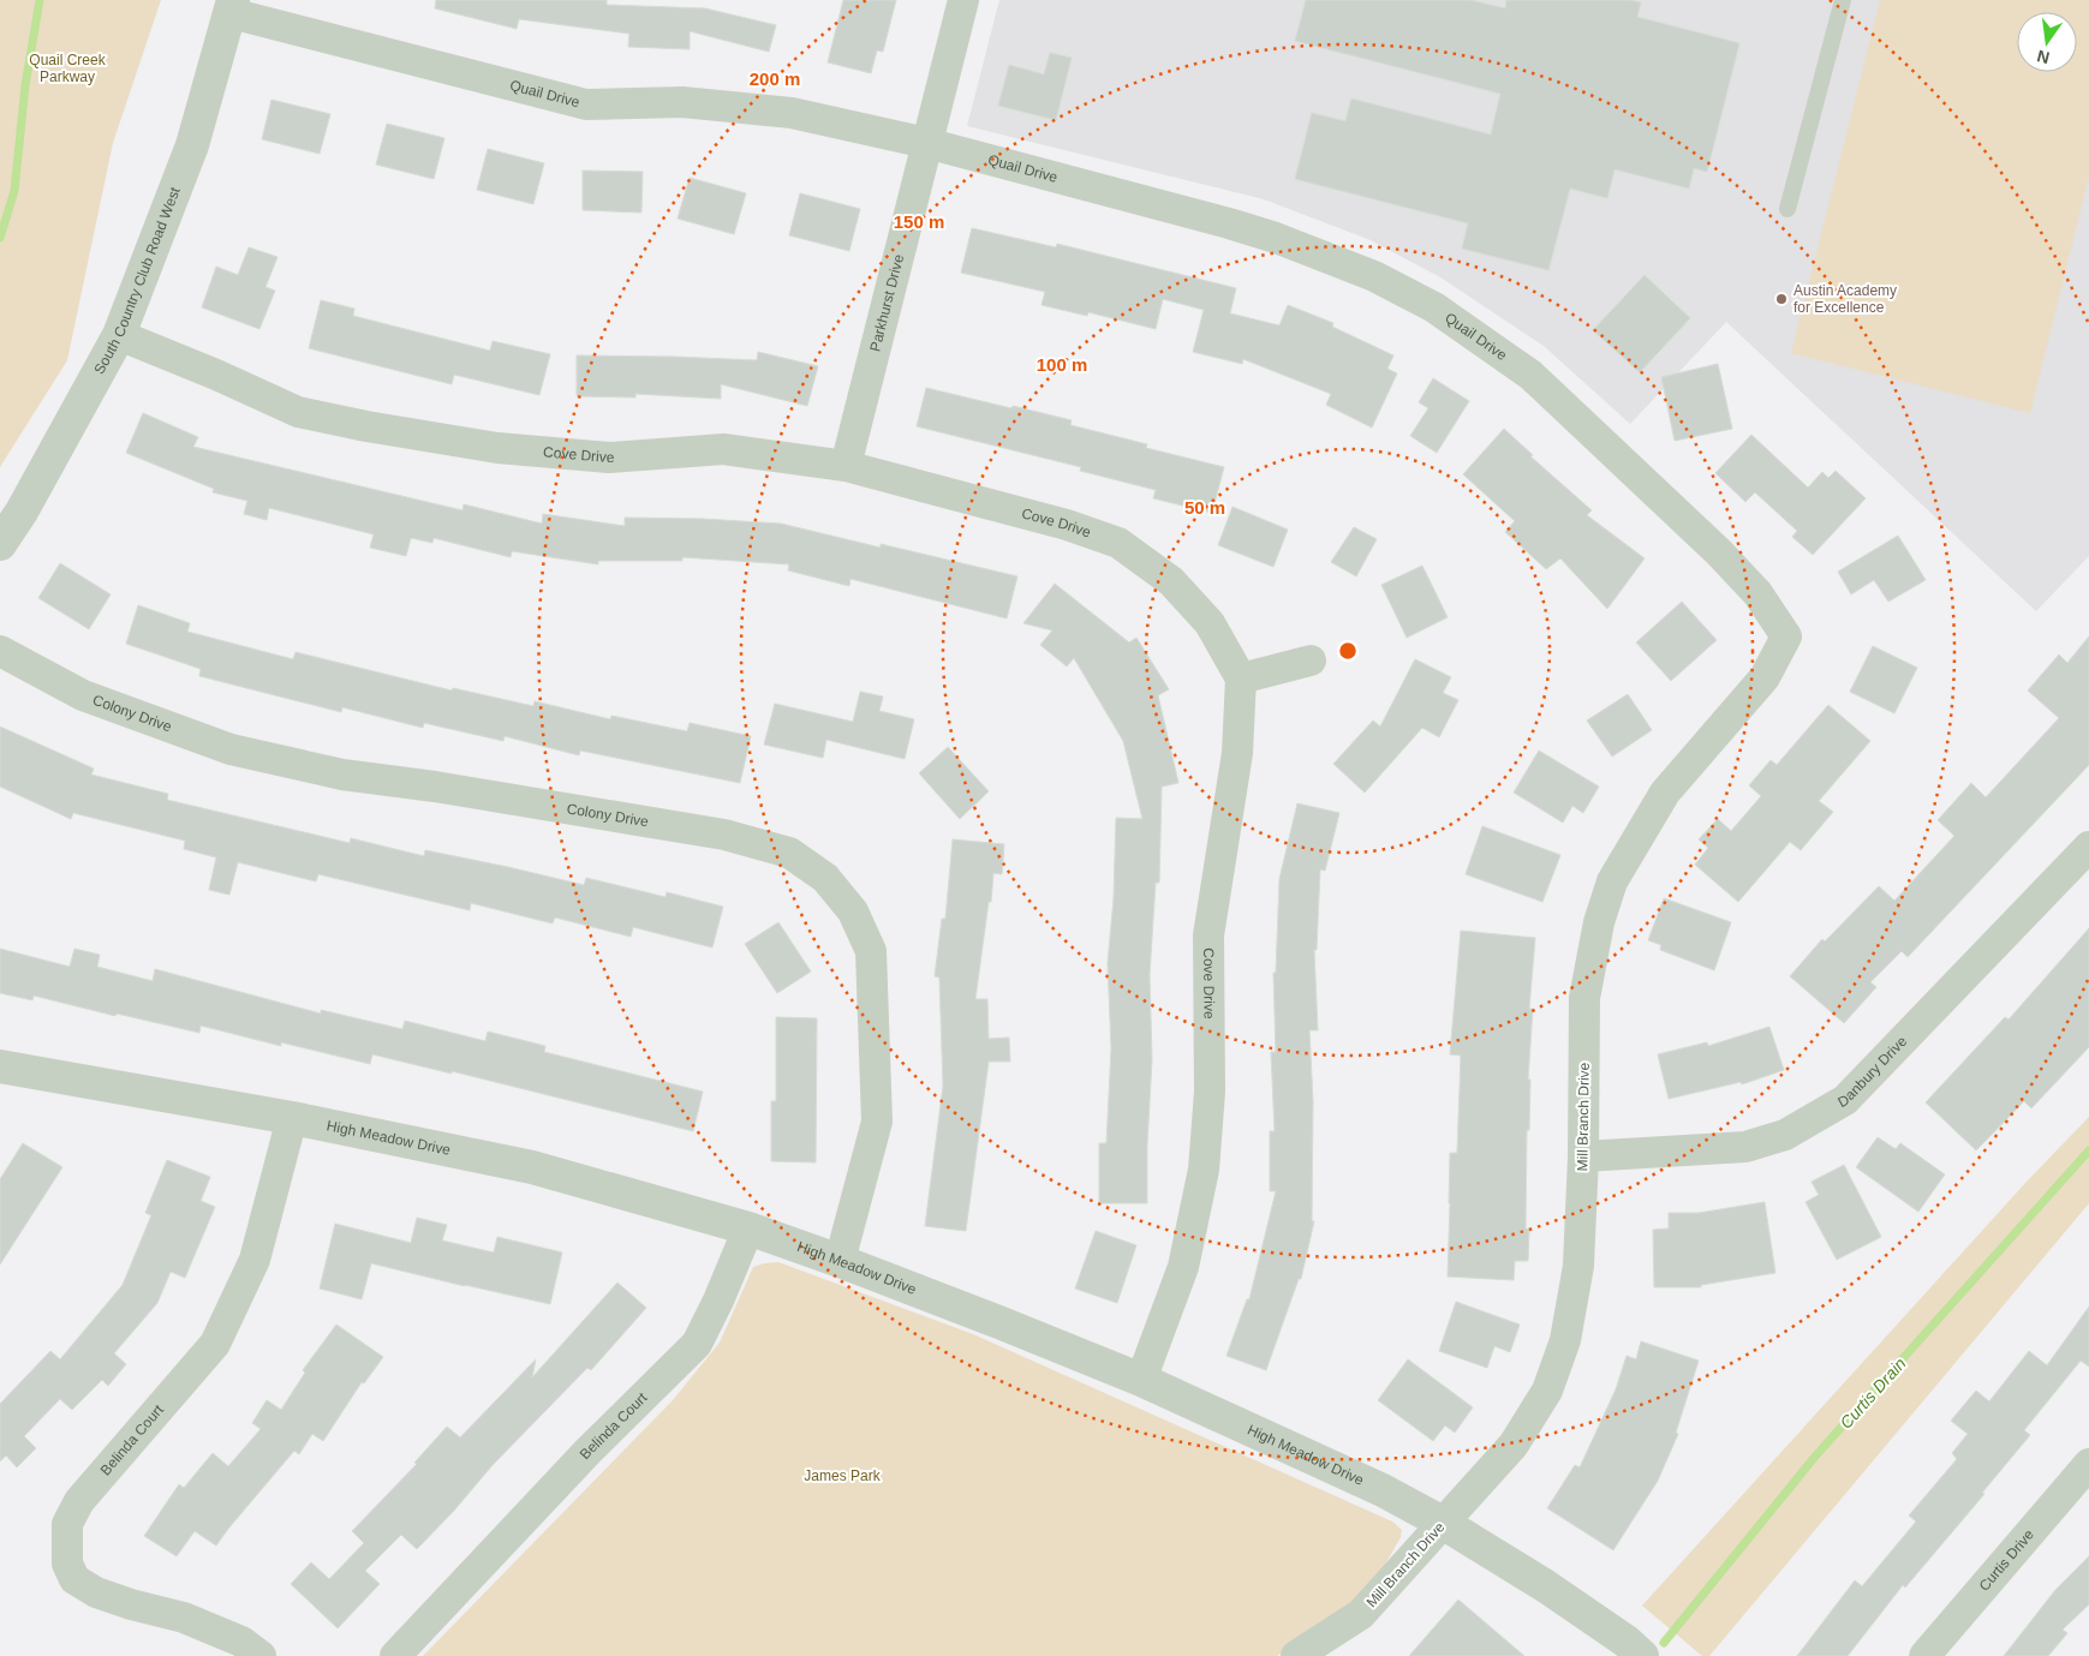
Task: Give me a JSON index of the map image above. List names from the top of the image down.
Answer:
{
  "streets": {
    "street": [
      "Quail Drive",
      "South Country Club Road West",
      "Parkhurst Drive",
      "Cove Drive",
      "Colony Drive",
      "Danbury Drive",
      "Mill Branch Drive",
      "High Meadow Drive",
      "Belinda Court",
      "Curtis Drive"
    ]
  },
  "crossings": [
    ["Quail Drive", "South Country Club Road West"],
    ["Quail Drive", "Parkhurst Drive"],
    ["Quail Drive", "Mill Branch Drive"],
    ["South Country Club Road West", "Cove Drive"],
    ["Parkhurst Drive", "Cove Drive"],
    ["Cove Drive", "High Meadow Drive"],
    ["Colony Drive", "High Meadow Drive"],
    ["Danbury Drive", "Mill Branch Drive"],
    ["Mill Branch Drive", "High Meadow Drive"],
    ["High Meadow Drive", "Belinda Court"]
  ],
  "water": ["Curtis Drain"],
  "parks": ["Quail Creek Parkway", "James Park"],
  "places": ["Austin Academy for Excellence"],
  "north": "bottom",
  "rings": [
    "200 m",
    "150 m",
    "100 m",
    "50 m"
  ]
}
